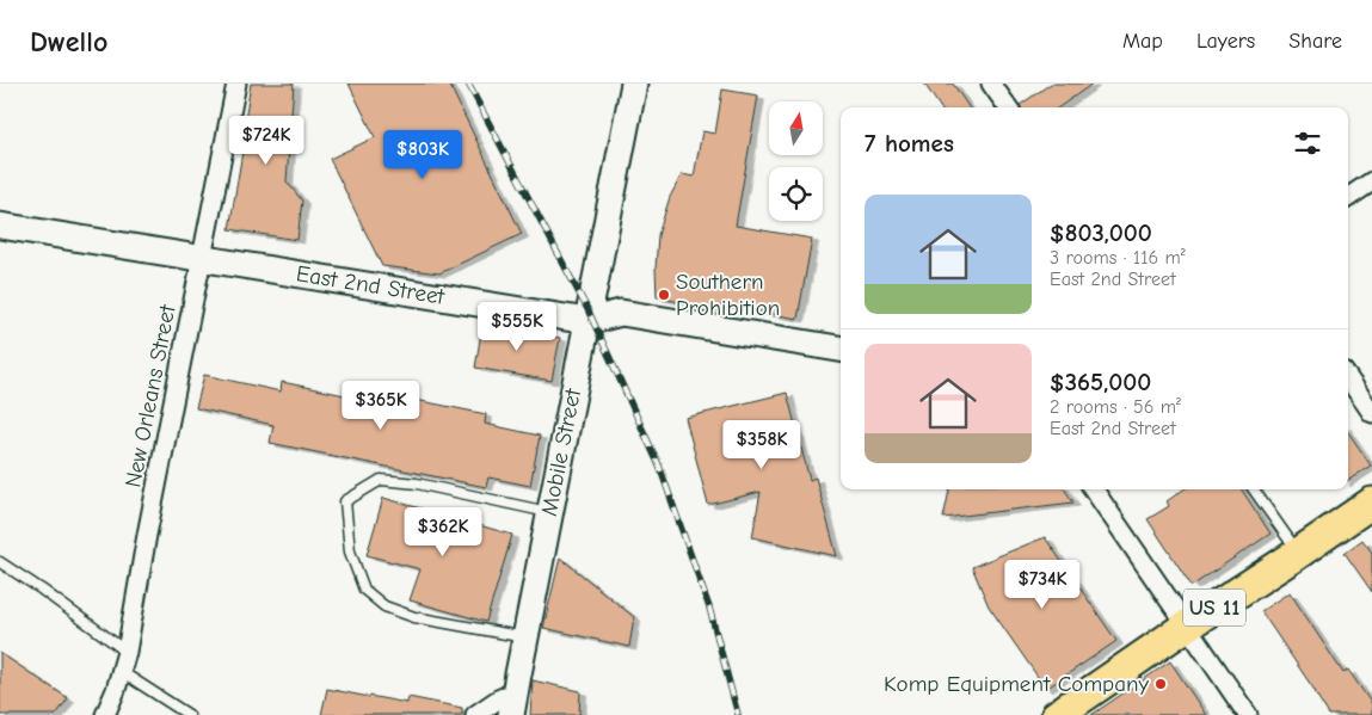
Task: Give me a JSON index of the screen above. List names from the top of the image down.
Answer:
{
  "streets": {
    "main road": ["US 11"],
    "street": ["East 2nd Street", "New Orleans Street", "Mobile Street"]
  },
  "crossings": [
    ["East 2nd Street", "New Orleans Street"],
    ["East 2nd Street", "Mobile Street"]
  ],
  "places": ["Southern Prohibition", "Komp Equipment Company"],
  "north": "top",
  "page": {
    "header": "Dwello",
    "nav": ["Map", "Layers", "Share"],
    "heading": "7 homes",
    "price": [
      "$724K",
      "$803K",
      "$555K",
      "$365K",
      "$358K",
      "$362K",
      "$734K"
    ],
    "list": [
      {
        "name": "$803,000",
        "note": "3 rooms · 116 m² · East 2nd Street"
      },
      {
        "name": "$365,000",
        "note": "2 rooms · 56 m² · East 2nd Street"
      }
    ]
  }
}
